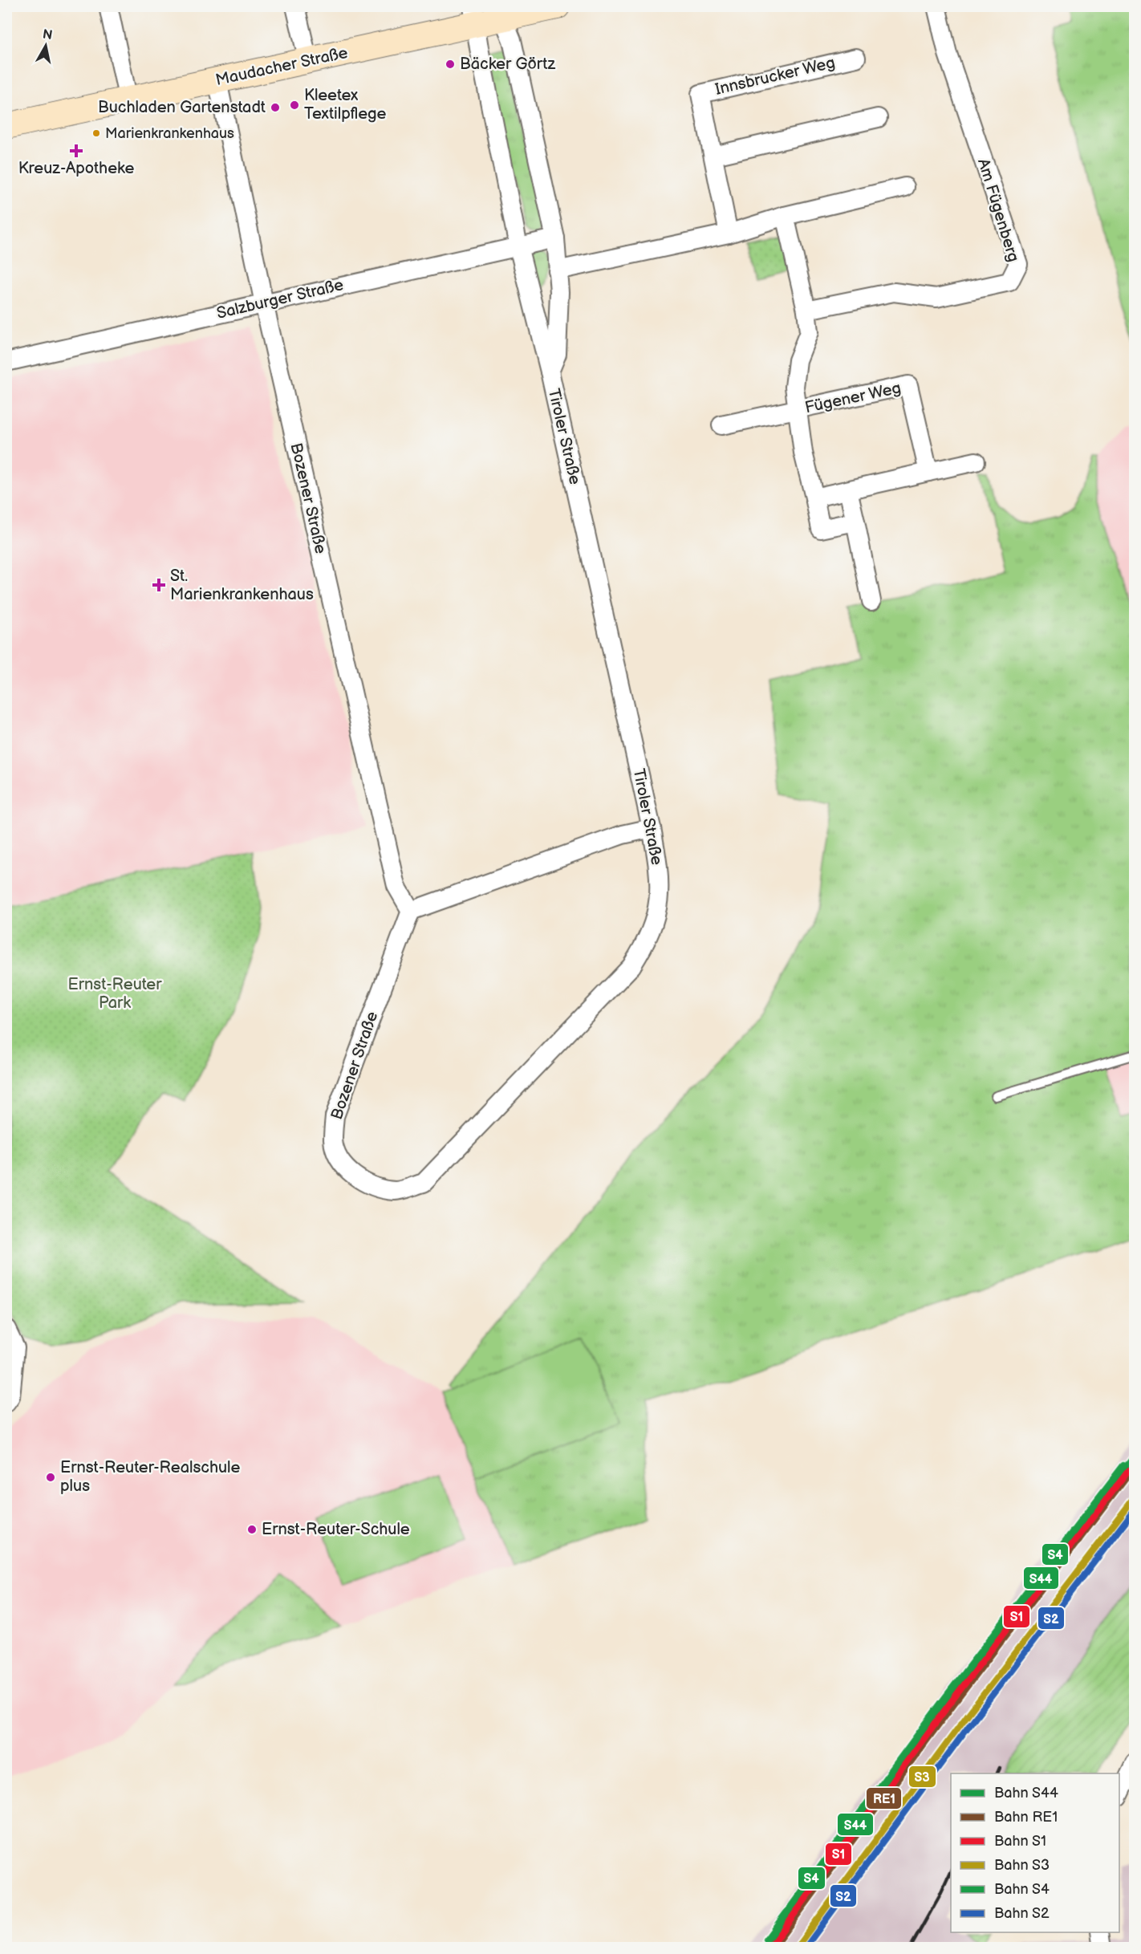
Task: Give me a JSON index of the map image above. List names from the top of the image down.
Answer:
{
  "streets": {
    "main road": ["Maudacher Straße"],
    "street": [
      "Innsbrucker Weg",
      "Am Fügenberg",
      "Salzburger Straße",
      "Fügener Weg",
      "Tiroler Straße",
      "Bozener Straße"
    ]
  },
  "crossings": [
    ["Maudacher Straße", "Tiroler Straße"],
    ["Maudacher Straße", "Bozener Straße"],
    ["Am Fügenberg", "Fügener Weg"],
    ["Salzburger Straße", "Tiroler Straße"],
    ["Salzburger Straße", "Bozener Straße"],
    ["Tiroler Straße", "Bozener Straße"]
  ],
  "parks": ["Ernst-Reuter Park"],
  "places": {
    "other": [
      "Bäcker Görtz",
      "Kleetex Textilpflege",
      "Buchladen Gartenstadt",
      "Marienkrankenhaus",
      "Ernst-Reuter-Realschule plus",
      "Ernst-Reuter-Schule"
    ],
    "health": ["Kreuz-Apotheke", "St. Marienkrankenhaus"]
  },
  "lines": [
    "rail line S44",
    "rail line S4",
    "rail line RE1",
    "rail line S1",
    "rail line S3",
    "rail line S2"
  ],
  "legend": [
    "Bahn S44",
    "Bahn RE1",
    "Bahn S1",
    "Bahn S3",
    "Bahn S4",
    "Bahn S2"
  ],
  "north": "top"
}
